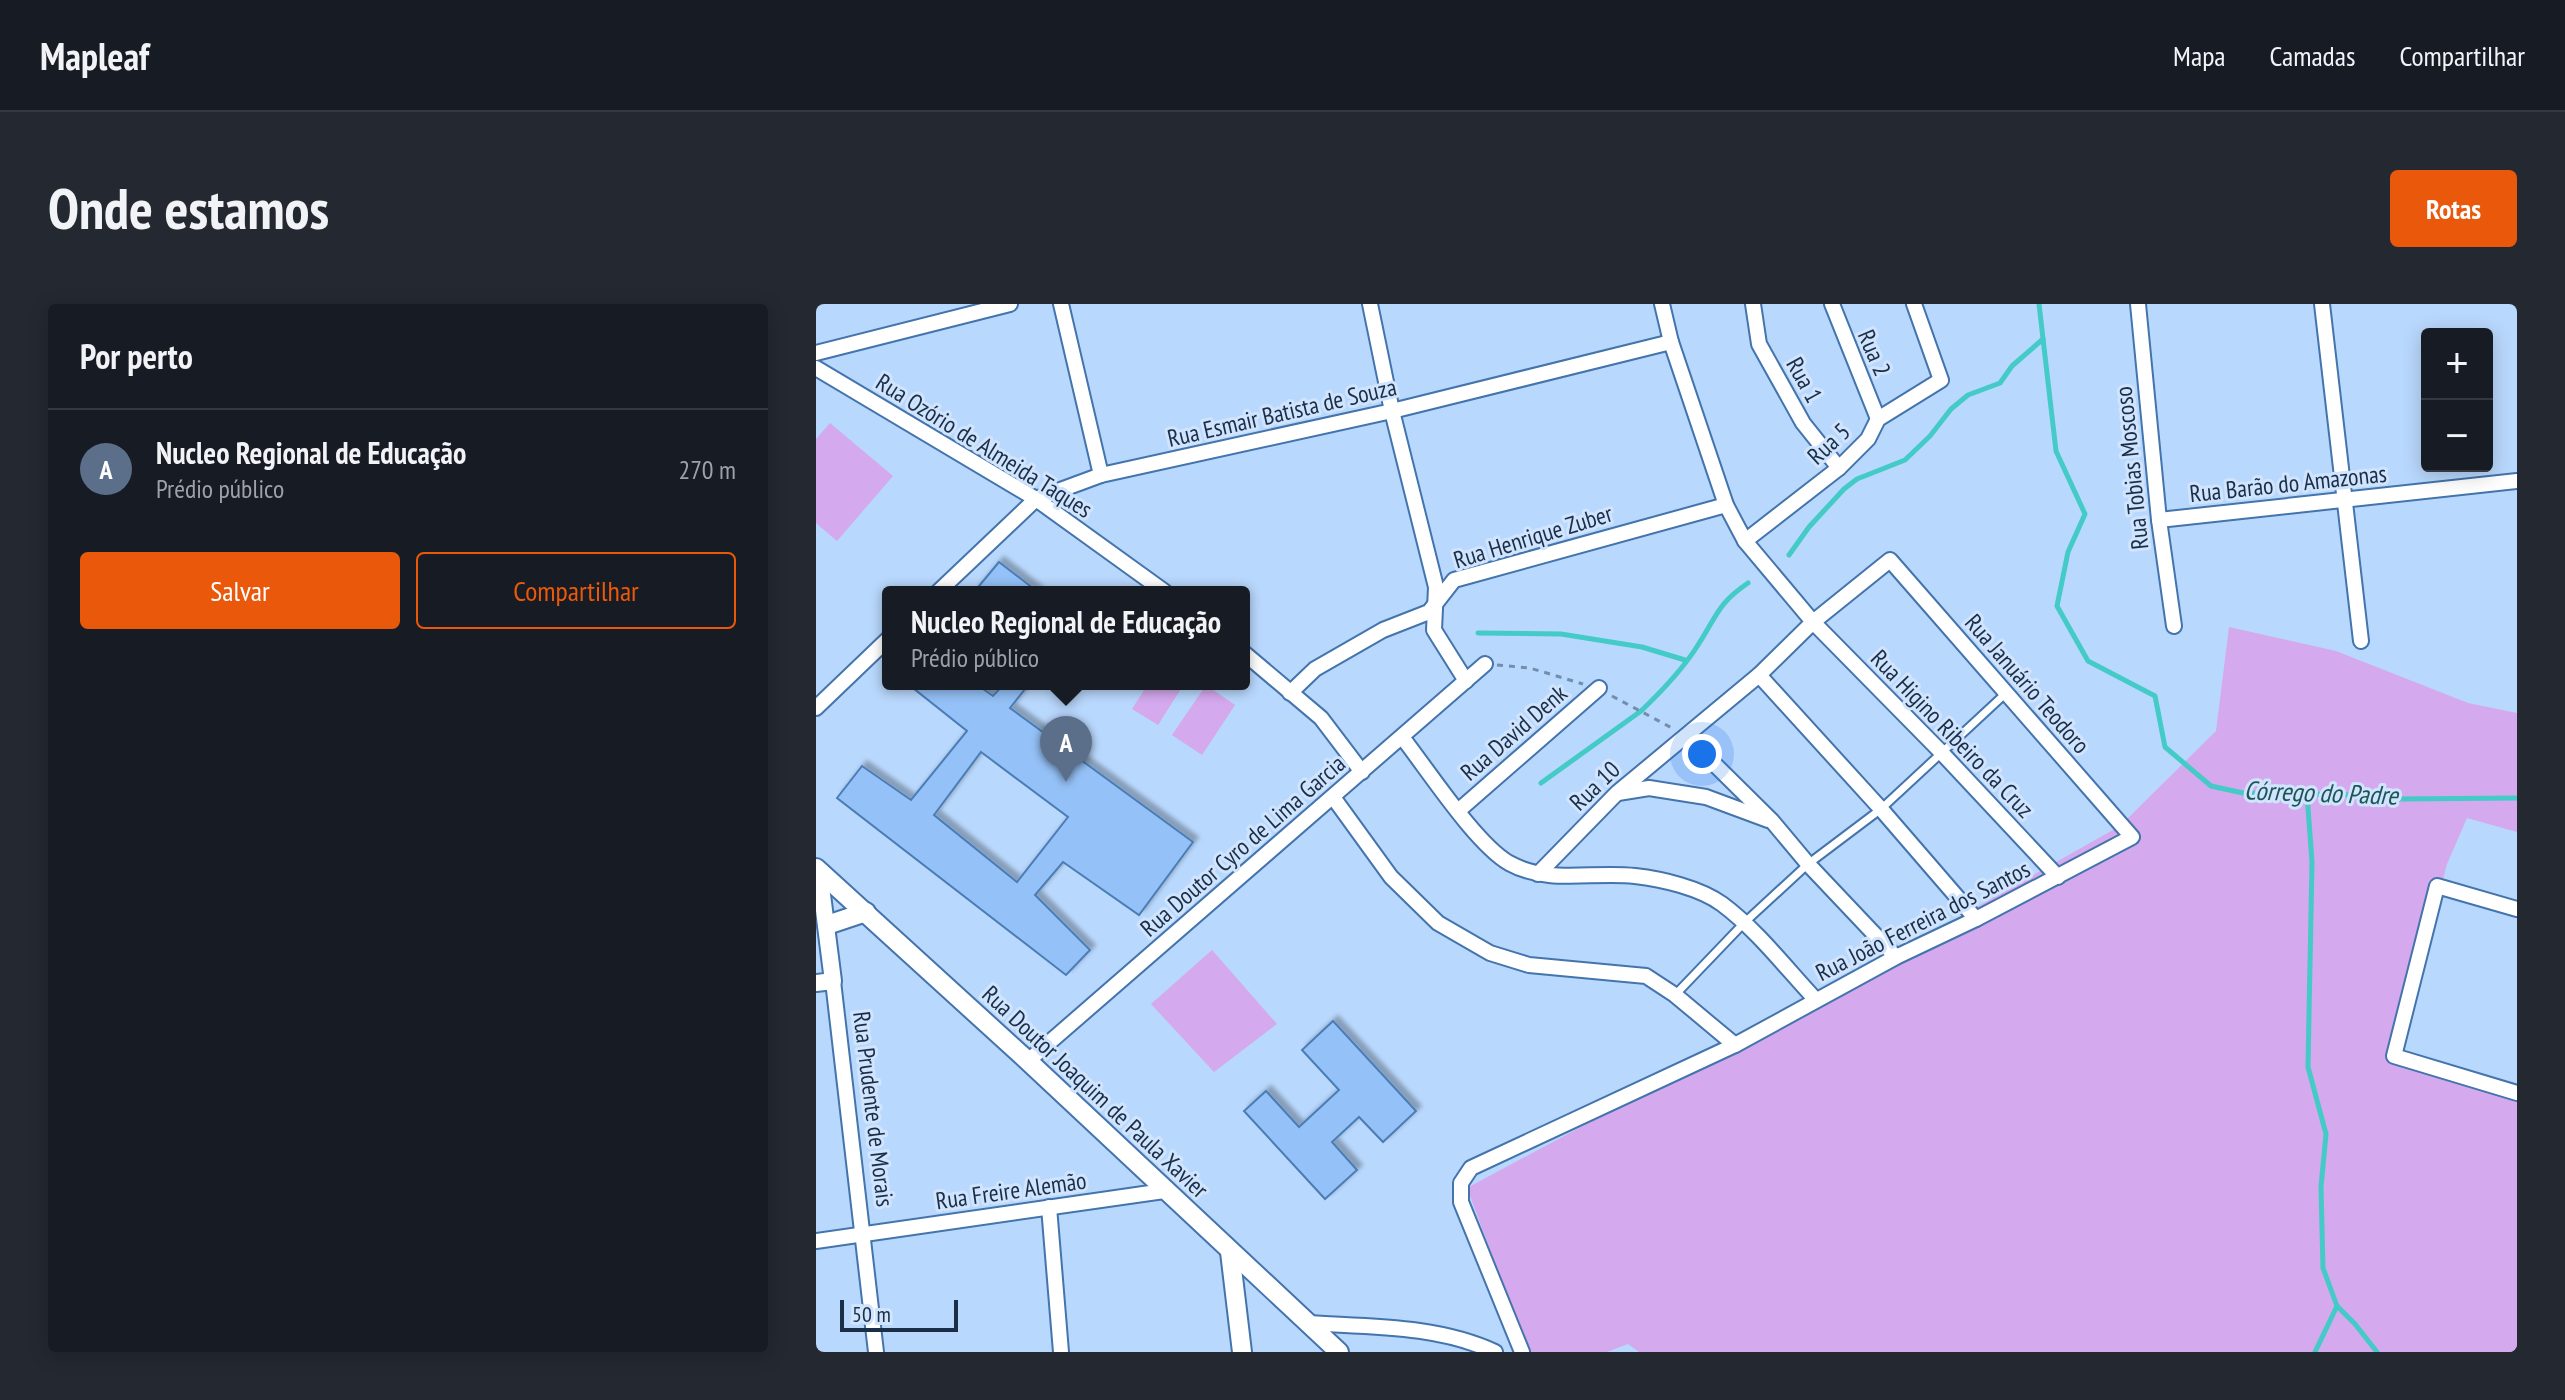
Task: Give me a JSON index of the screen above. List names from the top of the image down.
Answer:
{
  "streets": {
    "main road": ["Rua Doutor Joaquim de Paula Xavier"],
    "street": [
      "Rua 2",
      "Rua 1",
      "Rua Esmair Batista de Souza",
      "Rua 5",
      "Rua Ozório de Almeida Taques",
      "Rua Tobias Moscoso",
      "Rua Barão do Amazonas",
      "Rua Henrique Zuber",
      "Rua Januário Teodoro",
      "Rua David Denk",
      "Rua Higino Ribeiro da Cruz",
      "Rua 10",
      "Rua Doutor Cyro de Lima Garcia",
      "Rua João Ferreira dos Santos",
      "Rua Prudente de Morais",
      "Rua Freire Alemão"
    ]
  },
  "crossings": [
    ["Rua 2", "Rua 5"],
    ["Rua 1", "Rua 5"],
    ["Rua Esmair Batista de Souza", "Rua Ozório de Almeida Taques"],
    ["Rua Esmair Batista de Souza", "Rua Higino Ribeiro da Cruz"],
    ["Rua 5", "Rua Higino Ribeiro da Cruz"],
    ["Rua Tobias Moscoso", "Rua Barão do Amazonas"],
    ["Rua Henrique Zuber", "Rua Higino Ribeiro da Cruz"],
    ["Rua Januário Teodoro", "Rua 10"],
    ["Rua Januário Teodoro", "Rua João Ferreira dos Santos"],
    ["Rua Higino Ribeiro da Cruz", "Rua 10"],
    ["Rua Higino Ribeiro da Cruz", "Rua João Ferreira dos Santos"],
    ["Rua Doutor Cyro de Lima Garcia", "Rua Doutor Joaquim de Paula Xavier"],
    ["Rua Doutor Joaquim de Paula Xavier", "Rua Prudente de Morais"],
    ["Rua Doutor Joaquim de Paula Xavier", "Rua Freire Alemão"],
    ["Rua Prudente de Morais", "Rua Freire Alemão"]
  ],
  "water": ["Córrego do Padre"],
  "scale_bar": "50 m",
  "page": {
    "header": "Mapleaf",
    "nav": ["Mapa", "Camadas", "Compartilhar"],
    "buttons": [
      "Rotas",
      ["Salvar", "Compartilhar"]
    ],
    "title": "Onde estamos",
    "heading": "Por perto",
    "map_buttons": ["+", "−"],
    "list": [
      {
        "mark": "A",
        "name": "Nucleo Regional de Educação",
        "note": "Prédio público",
        "value": "270 m"
      }
    ],
    "popup": ["Nucleo Regional de Educação", "Prédio público"],
    "pins": "A",
    "scale": "50 m"
  }
}
